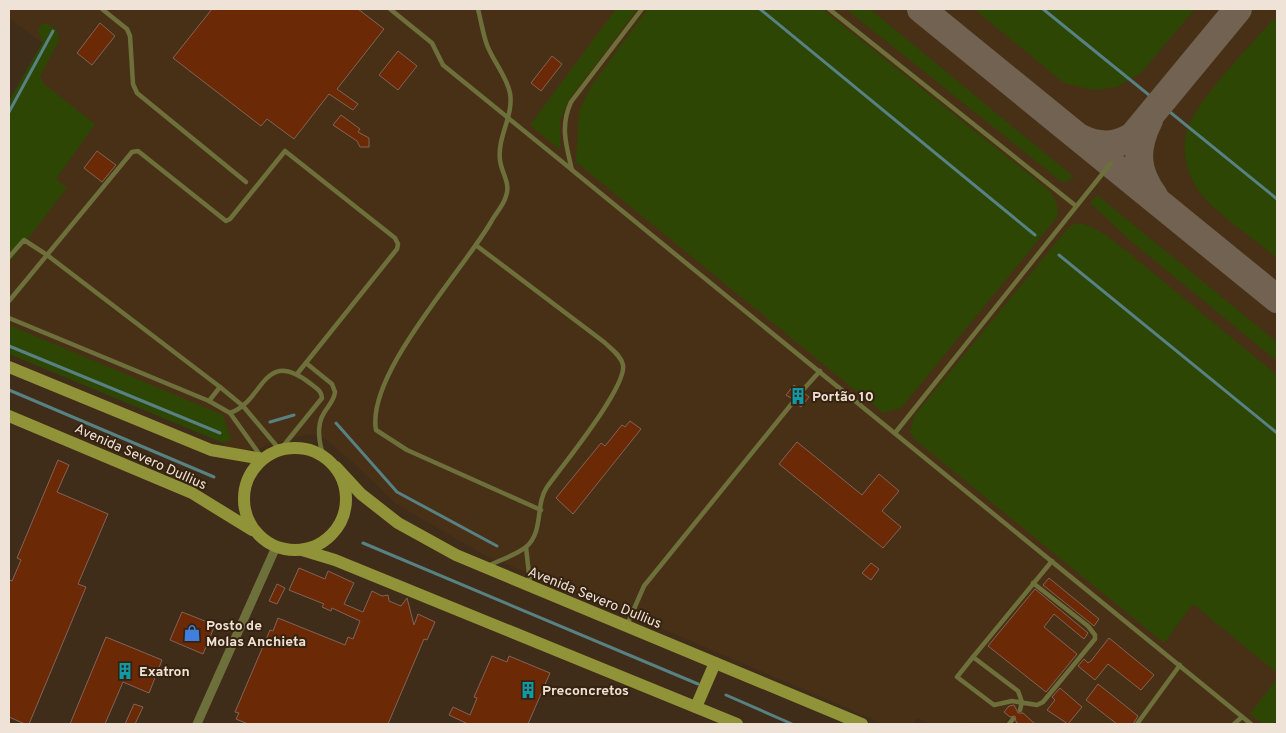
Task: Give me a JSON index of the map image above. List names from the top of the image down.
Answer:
{
  "streets": {
    "main road": ["Avenida Severo Dullius"]
  },
  "places": {
    "building": ["Portão 10", "Exatron", "Preconcretos"],
    "shop": ["Posto de Molas Anchieta"]
  }
}
